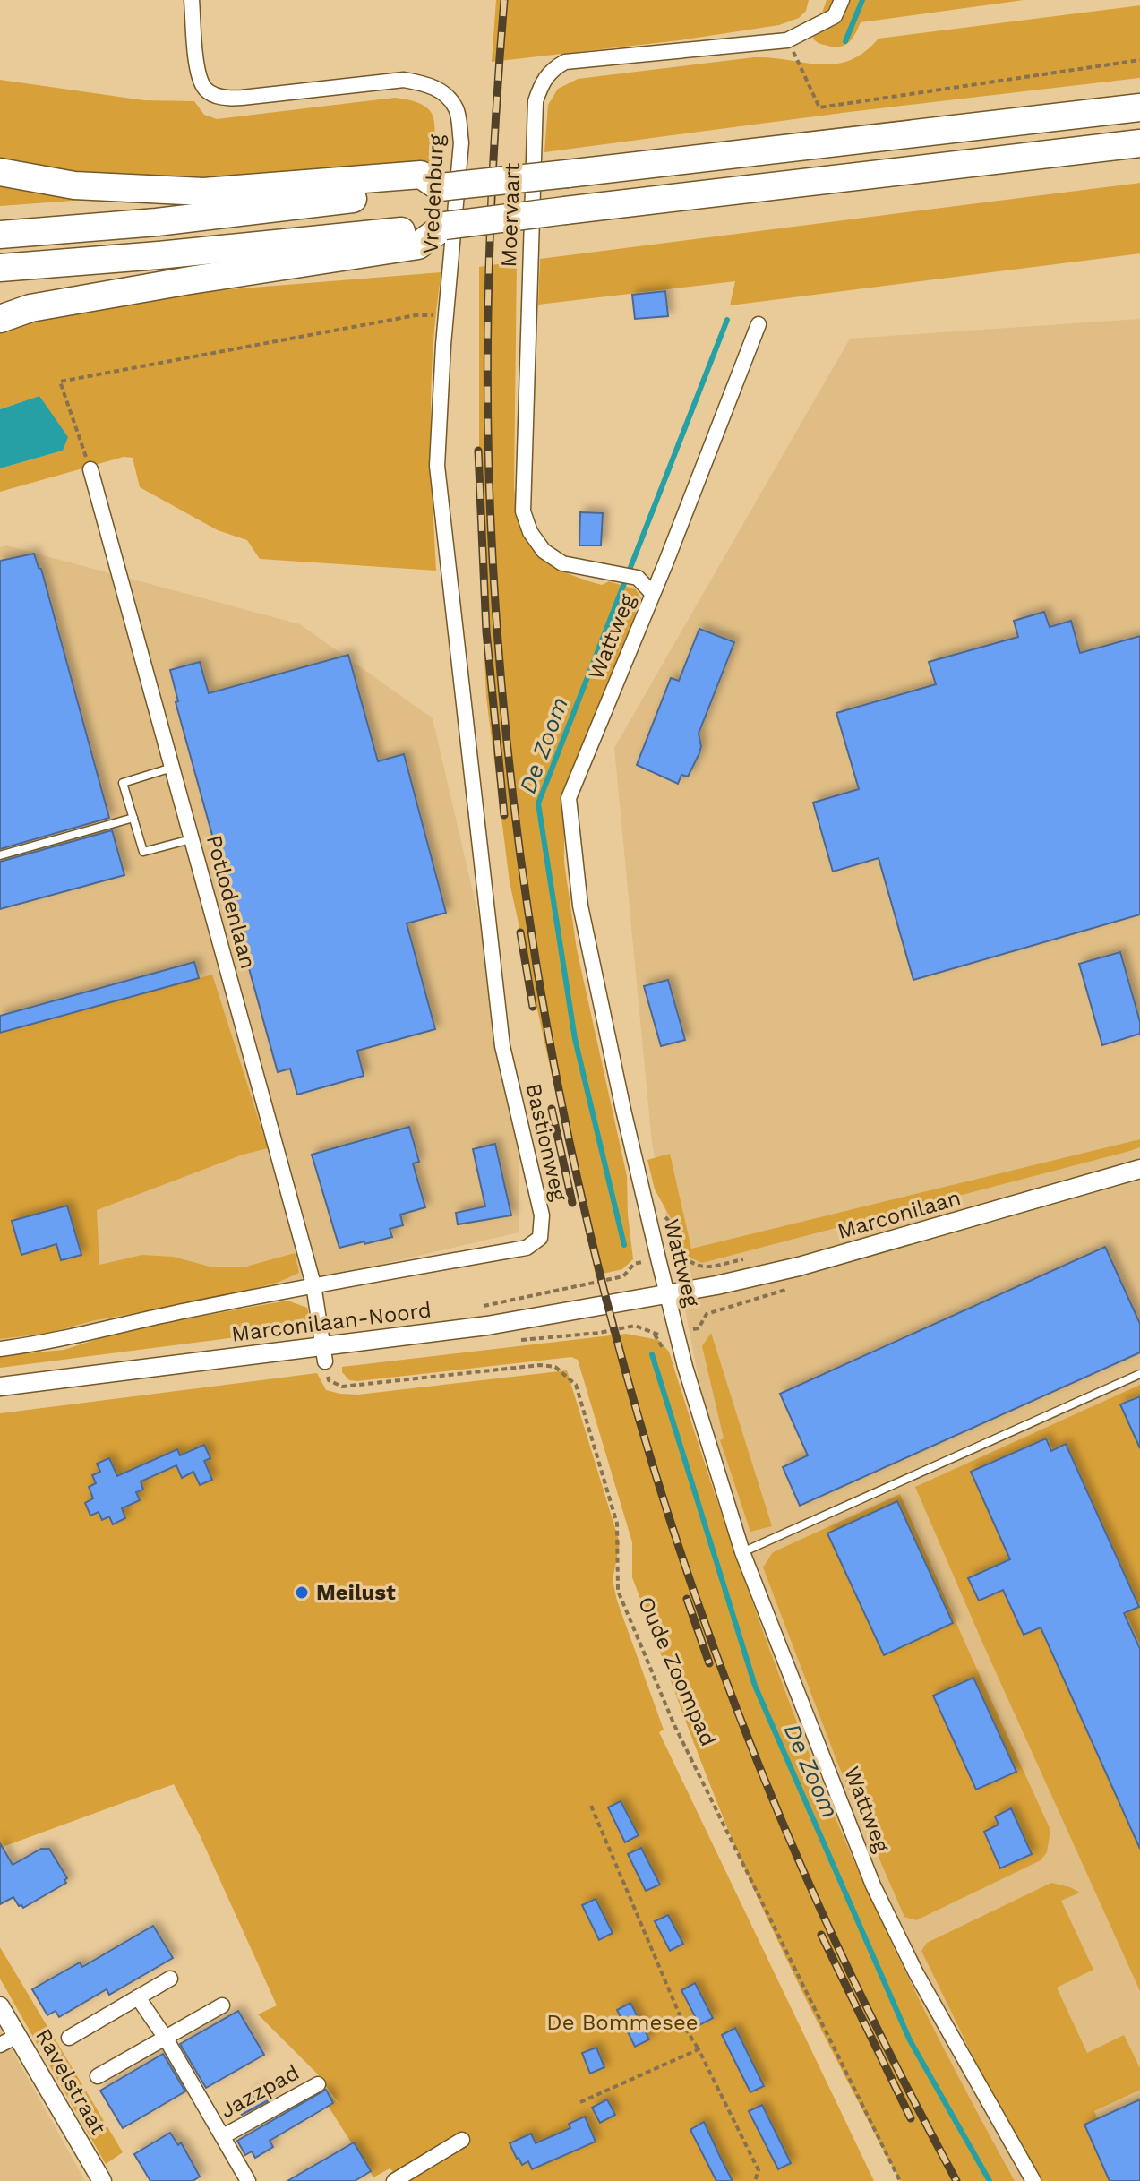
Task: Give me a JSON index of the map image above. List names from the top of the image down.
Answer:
{
  "streets": {
    "street": [
      "Vredenburg",
      "Moervaart",
      "Wattweg",
      "Potlodenlaan",
      "Bastionweg",
      "Marconilaan",
      "Marconilaan-Noord",
      "Ravelstraat",
      "Jazzpad"
    ],
    "path": ["Oude Zoompad"]
  },
  "crossings": [
    ["Vredenburg", "Bastionweg"],
    ["Moervaart", "Wattweg"],
    ["Wattweg", "Marconilaan"],
    ["Wattweg", "Marconilaan-Noord"],
    ["Potlodenlaan", "Bastionweg"],
    ["Potlodenlaan", "Marconilaan-Noord"],
    ["Potlodenlaan", "Oude Zoompad"],
    ["Marconilaan", "Marconilaan-Noord"],
    ["Marconilaan-Noord", "Oude Zoompad"]
  ],
  "water": ["De Zoom"],
  "parks": ["De Bommesee"],
  "places": ["Meilust"]
}
